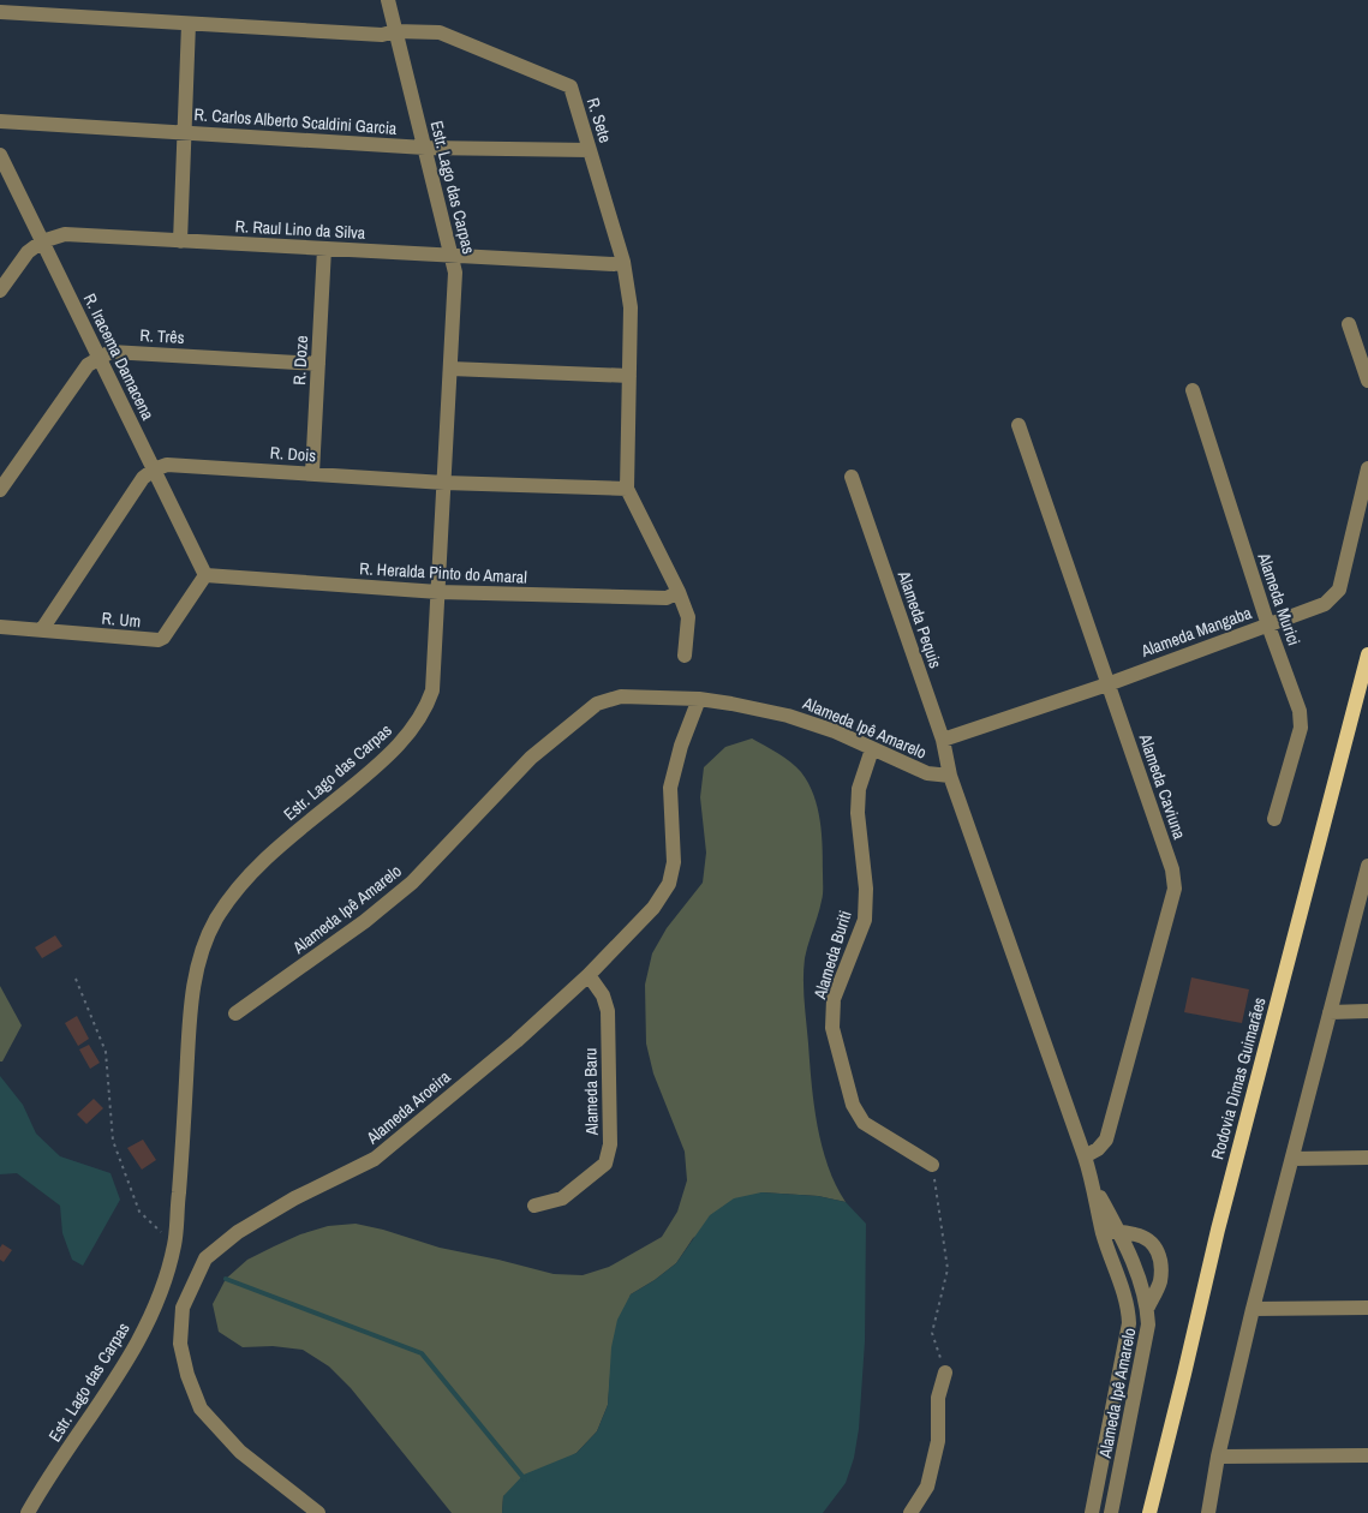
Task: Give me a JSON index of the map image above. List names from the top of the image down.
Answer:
{
  "streets": {
    "main road": ["Rodovia Dimas Guimarães"],
    "street": [
      "R. Sete",
      "R. Carlos Alberto Scaldini Garcia",
      "Estr. Lago das Carpas",
      "R. Raul Lino da Silva",
      "R. Três",
      "R. Iracema Damacena",
      "R. Doze",
      "R. Dois",
      "R. Heralda Pinto do Amaral",
      "Alameda Murici",
      "R. Um",
      "Alameda Pequis",
      "Alameda Mangaba",
      "Alameda Ipê Amarelo",
      "Alameda Caviuna",
      "Alameda Buriti",
      "Alameda Baru",
      "Alameda Aroeira"
    ]
  },
  "crossings": [
    ["R. Sete", "R. Carlos Alberto Scaldini Garcia"],
    ["R. Sete", "Estr. Lago das Carpas"],
    ["R. Sete", "R. Raul Lino da Silva"],
    ["R. Sete", "R. Dois"],
    ["R. Sete", "R. Heralda Pinto do Amaral"],
    ["R. Carlos Alberto Scaldini Garcia", "Estr. Lago das Carpas"],
    ["Estr. Lago das Carpas", "R. Raul Lino da Silva"],
    ["Estr. Lago das Carpas", "R. Dois"],
    ["Estr. Lago das Carpas", "R. Heralda Pinto do Amaral"],
    ["R. Raul Lino da Silva", "R. Iracema Damacena"],
    ["R. Raul Lino da Silva", "R. Doze"],
    ["R. Três", "R. Iracema Damacena"],
    ["R. Três", "R. Doze"],
    ["R. Iracema Damacena", "R. Dois"],
    ["R. Iracema Damacena", "R. Heralda Pinto do Amaral"],
    ["R. Iracema Damacena", "R. Um"],
    ["R. Doze", "R. Dois"],
    ["R. Heralda Pinto do Amaral", "R. Um"],
    ["Alameda Murici", "Alameda Mangaba"],
    ["Alameda Pequis", "Alameda Mangaba"],
    ["Alameda Pequis", "Alameda Ipê Amarelo"],
    ["Alameda Mangaba", "Alameda Caviuna"],
    ["Alameda Ipê Amarelo", "Alameda Caviuna"],
    ["Alameda Ipê Amarelo", "Alameda Buriti"],
    ["Alameda Ipê Amarelo", "Alameda Aroeira"],
    ["Alameda Baru", "Alameda Aroeira"]
  ]
}
